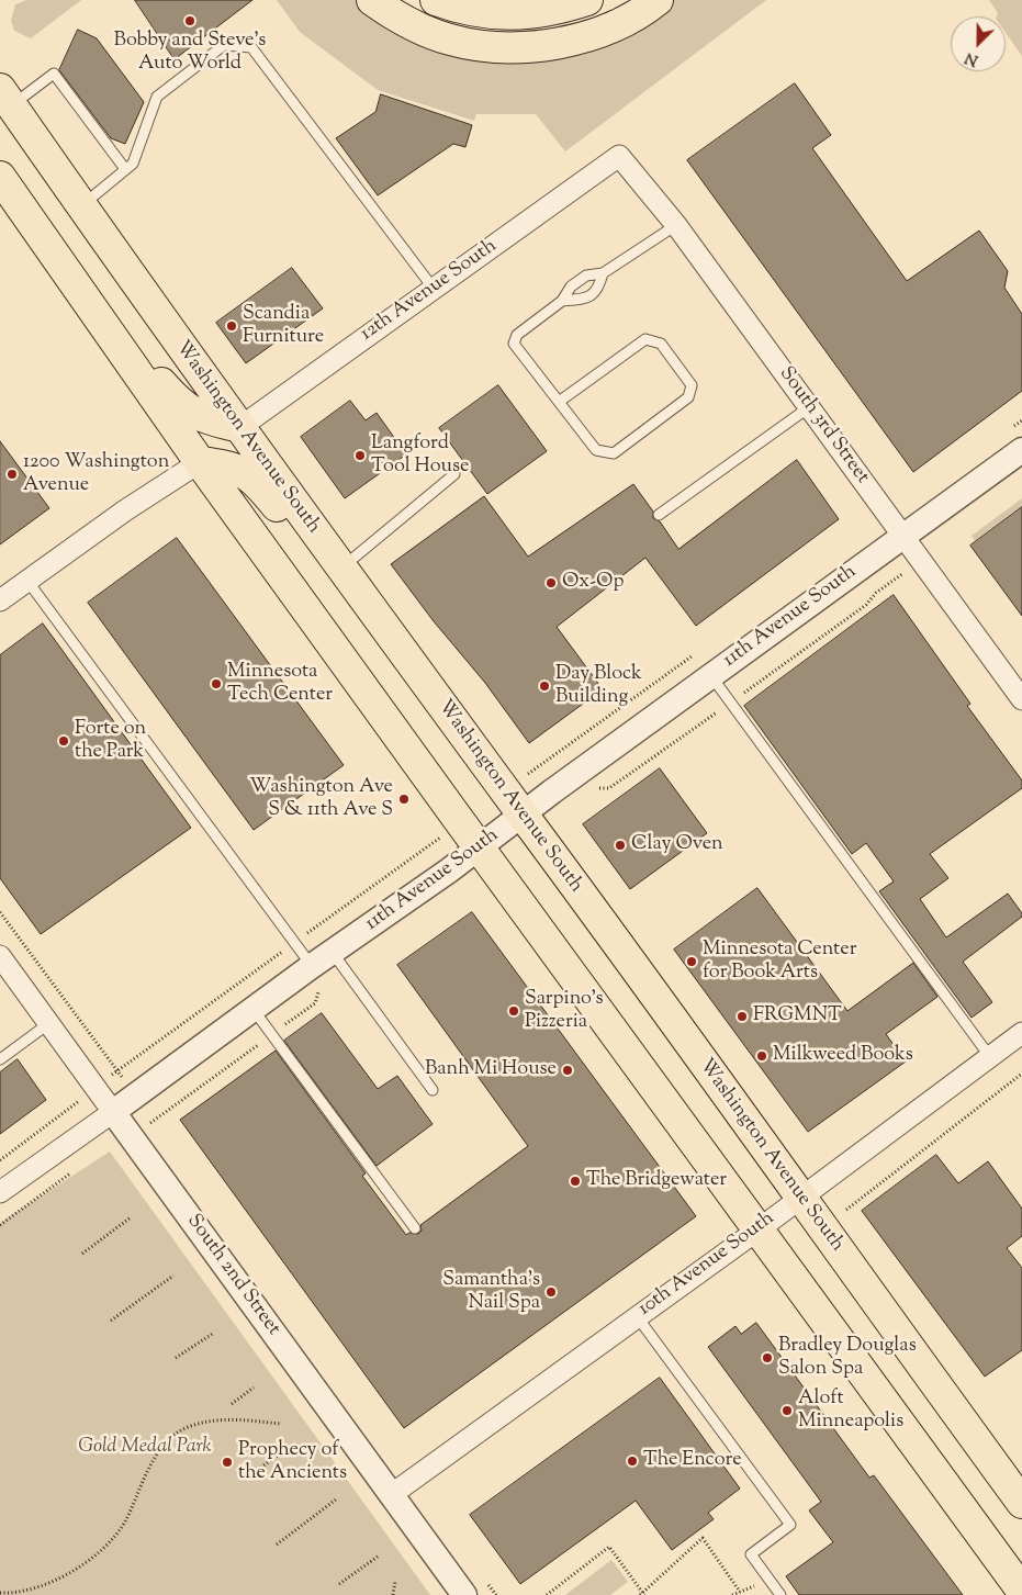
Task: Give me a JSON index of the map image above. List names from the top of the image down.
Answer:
{
  "streets": {
    "main road": ["Washington Avenue South"],
    "street": [
      "12th Avenue South",
      "South 3rd Street",
      "11th Avenue South",
      "10th Avenue South",
      "South 2nd Street"
    ]
  },
  "crossings": [
    ["12th Avenue South", "South 3rd Street"],
    ["12th Avenue South", "Washington Avenue South"],
    ["South 3rd Street", "11th Avenue South"],
    ["Washington Avenue South", "11th Avenue South"],
    ["Washington Avenue South", "10th Avenue South"],
    ["11th Avenue South", "South 2nd Street"],
    ["10th Avenue South", "South 2nd Street"]
  ],
  "parks": ["Gold Medal Park"],
  "places": [
    "Bobby and Steve's Auto World",
    "Scandia Furniture",
    "Langford Tool House",
    "1200 Washington Avenue",
    "Ox-Op",
    "Minnesota Tech Center",
    "Day Block Building",
    "Forte on the Park",
    "Washington Ave S & 11th Ave S",
    "Clay Oven",
    "Minnesota Center for Book Arts",
    "Sarpino's Pizzeria",
    "FRGMNT",
    "Milkweed Books",
    "Banh Mi House",
    "The Bridgewater",
    "Samantha’s Nail Spa",
    "Bradley Douglas Salon Spa",
    "Aloft Minneapolis",
    "The Encore",
    "Prophecy of the Ancients"
  ],
  "north": "bottom left"
}
